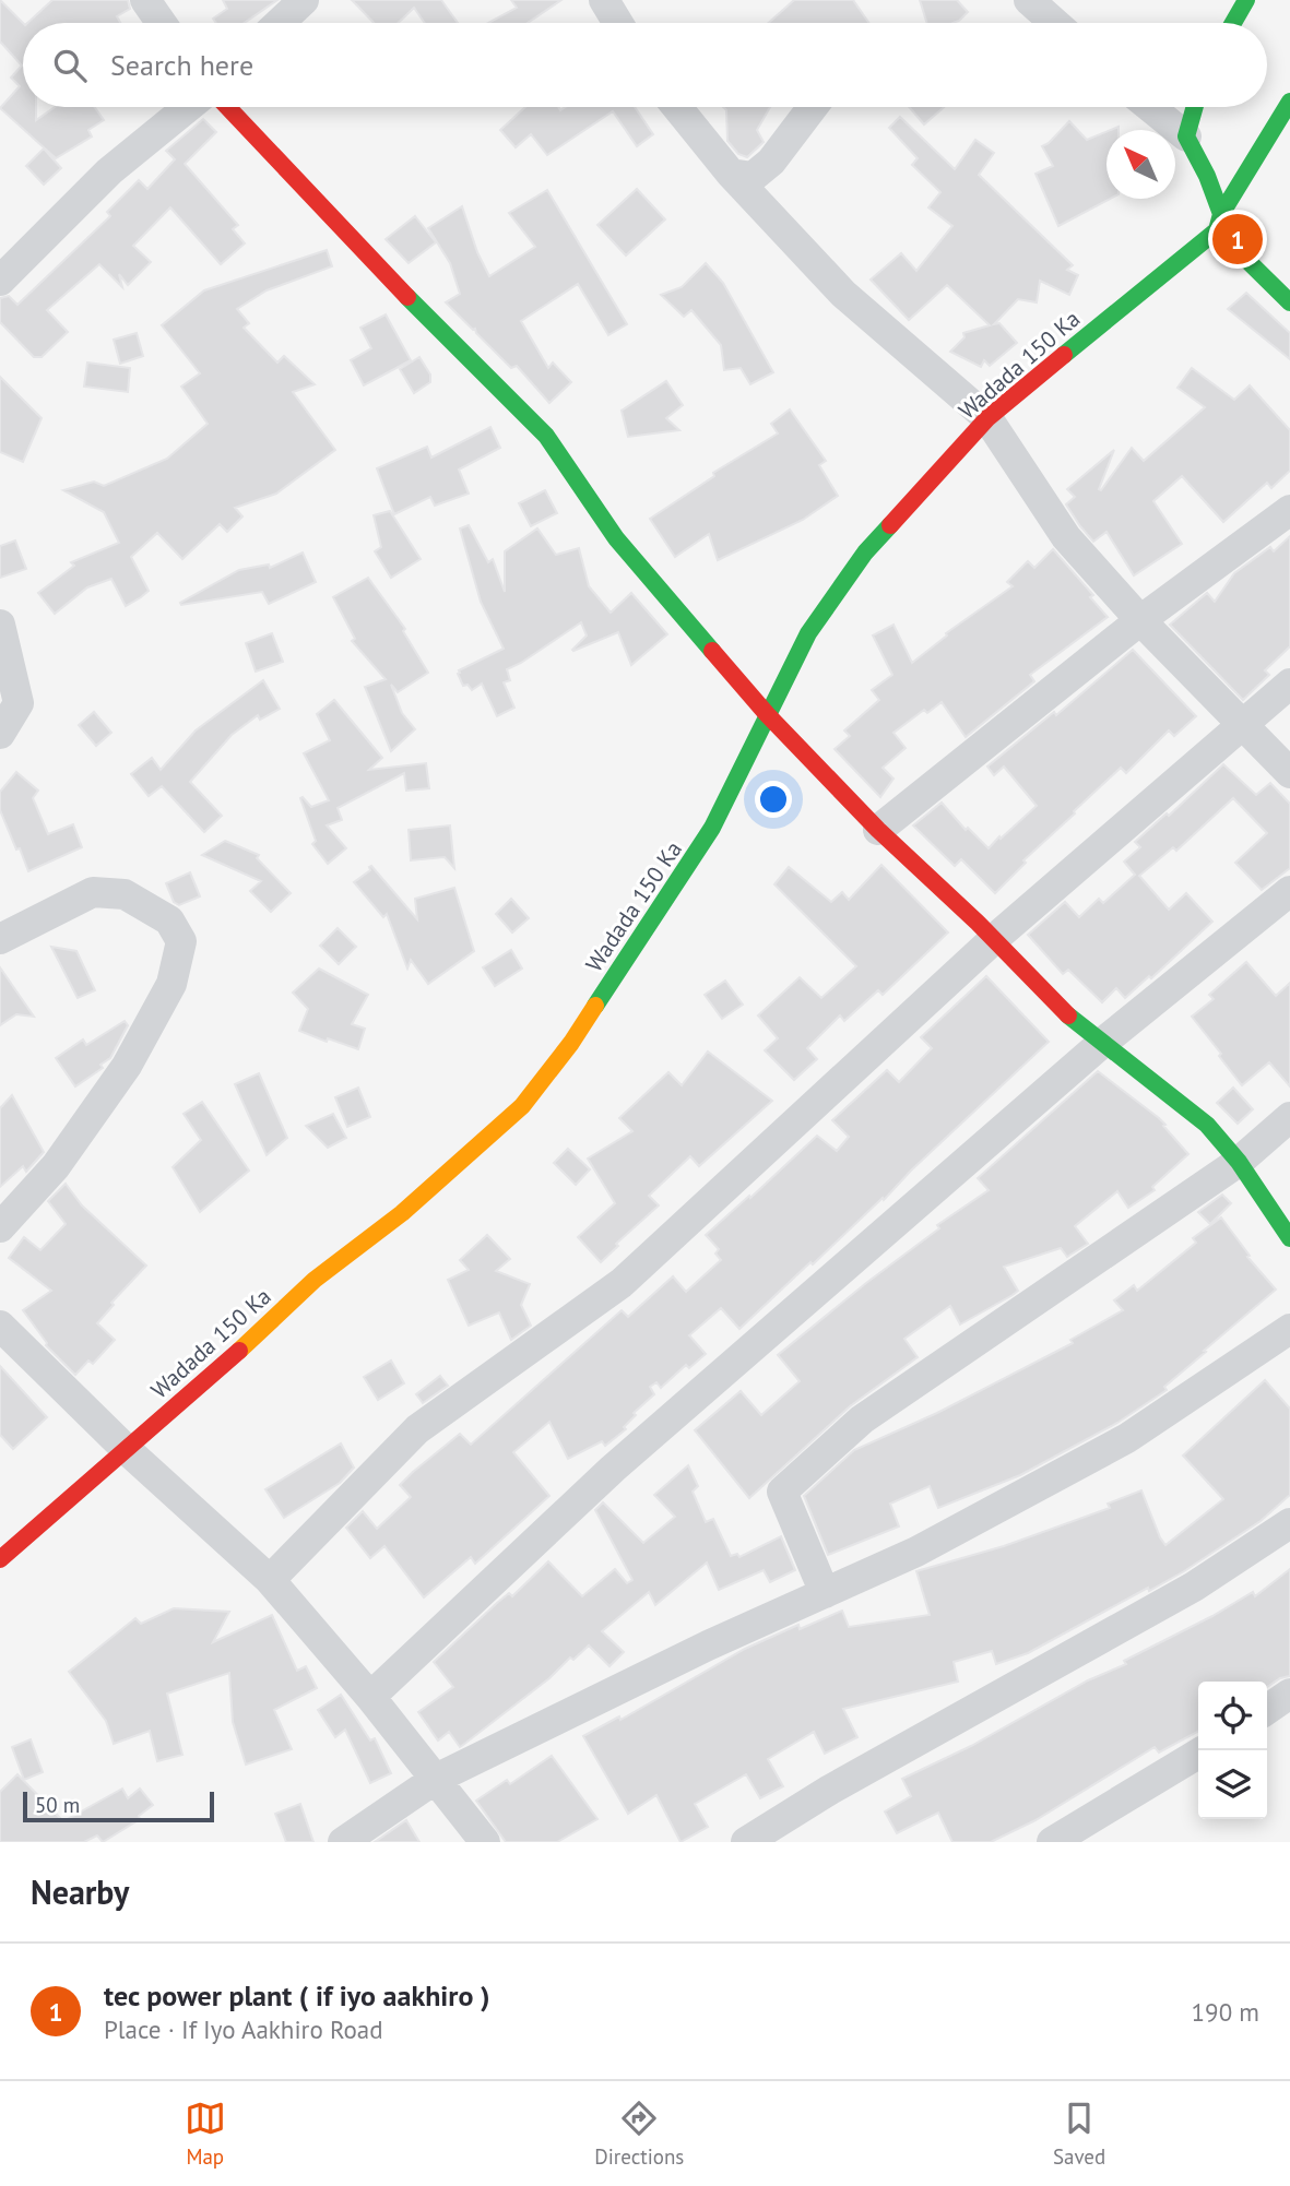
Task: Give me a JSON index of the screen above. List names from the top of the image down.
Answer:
{
  "streets": {
    "street": ["Wadada 150 Ka"]
  },
  "scale_bar": "50 m",
  "north": "top left",
  "page": {
    "search": "Search here",
    "pins": "1",
    "scale": "50 m",
    "heading": "Nearby",
    "list": [
      {
        "mark": "1",
        "name": "tec power plant ( if iyo aakhiro )",
        "note": "Place · If Iyo Aakhiro Road",
        "value": "190 m"
      }
    ],
    "nav": ["Map", "Directions", "Saved"]
  }
}
